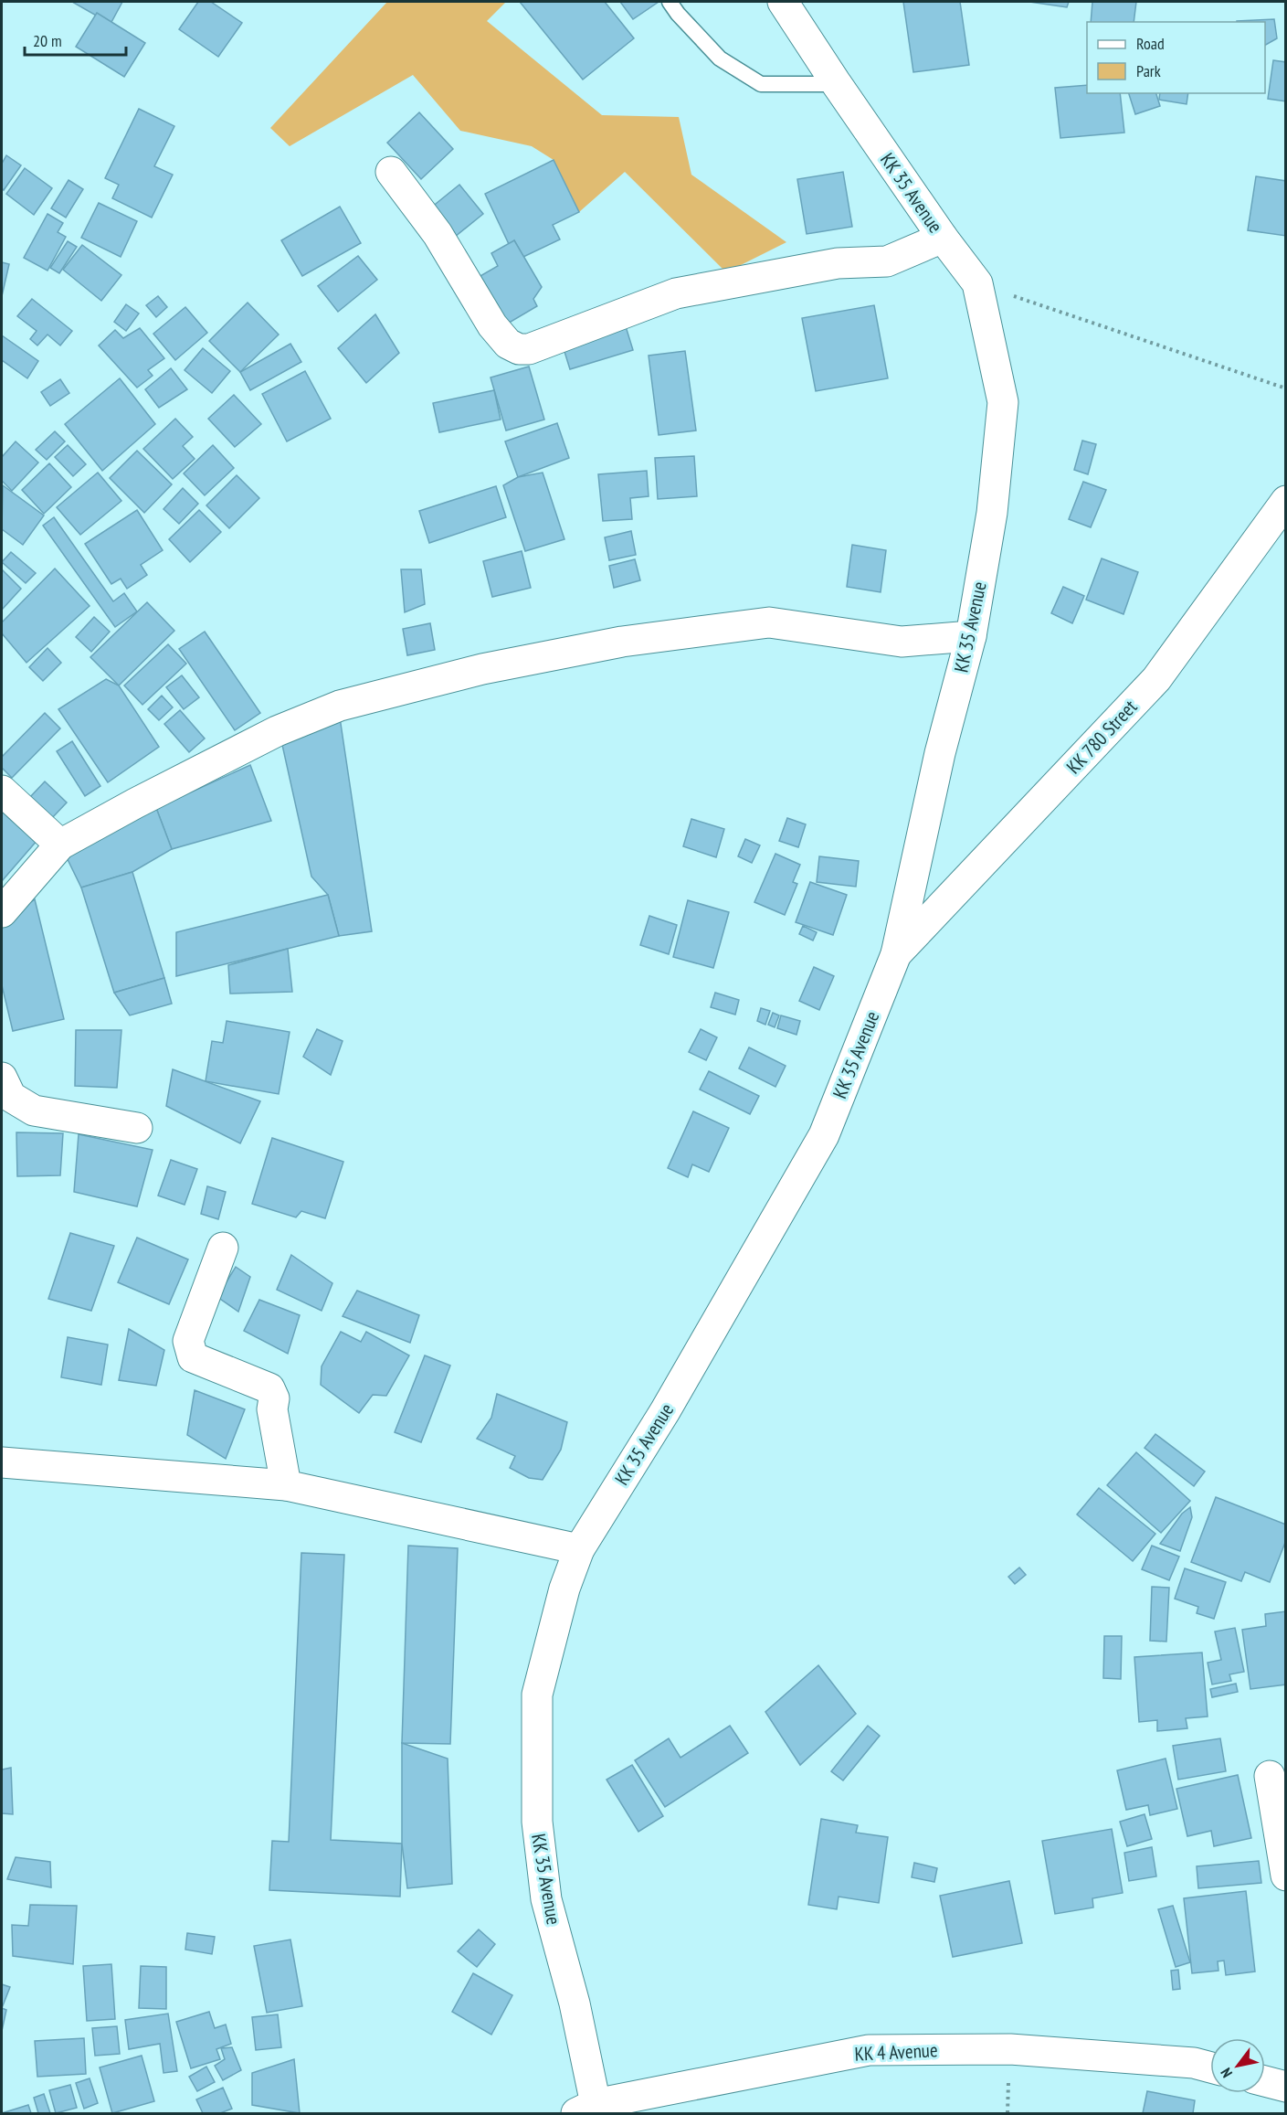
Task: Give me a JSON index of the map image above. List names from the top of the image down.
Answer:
{
  "streets": {
    "street": ["KK 35 Avenue", "KK 780 Street", "KK 4 Avenue"]
  },
  "crossings": [
    ["KK 35 Avenue", "KK 780 Street"],
    ["KK 35 Avenue", "KK 4 Avenue"]
  ],
  "legend": ["Road", "Park"],
  "scale_bar": "20 m",
  "north": "bottom left"
}
